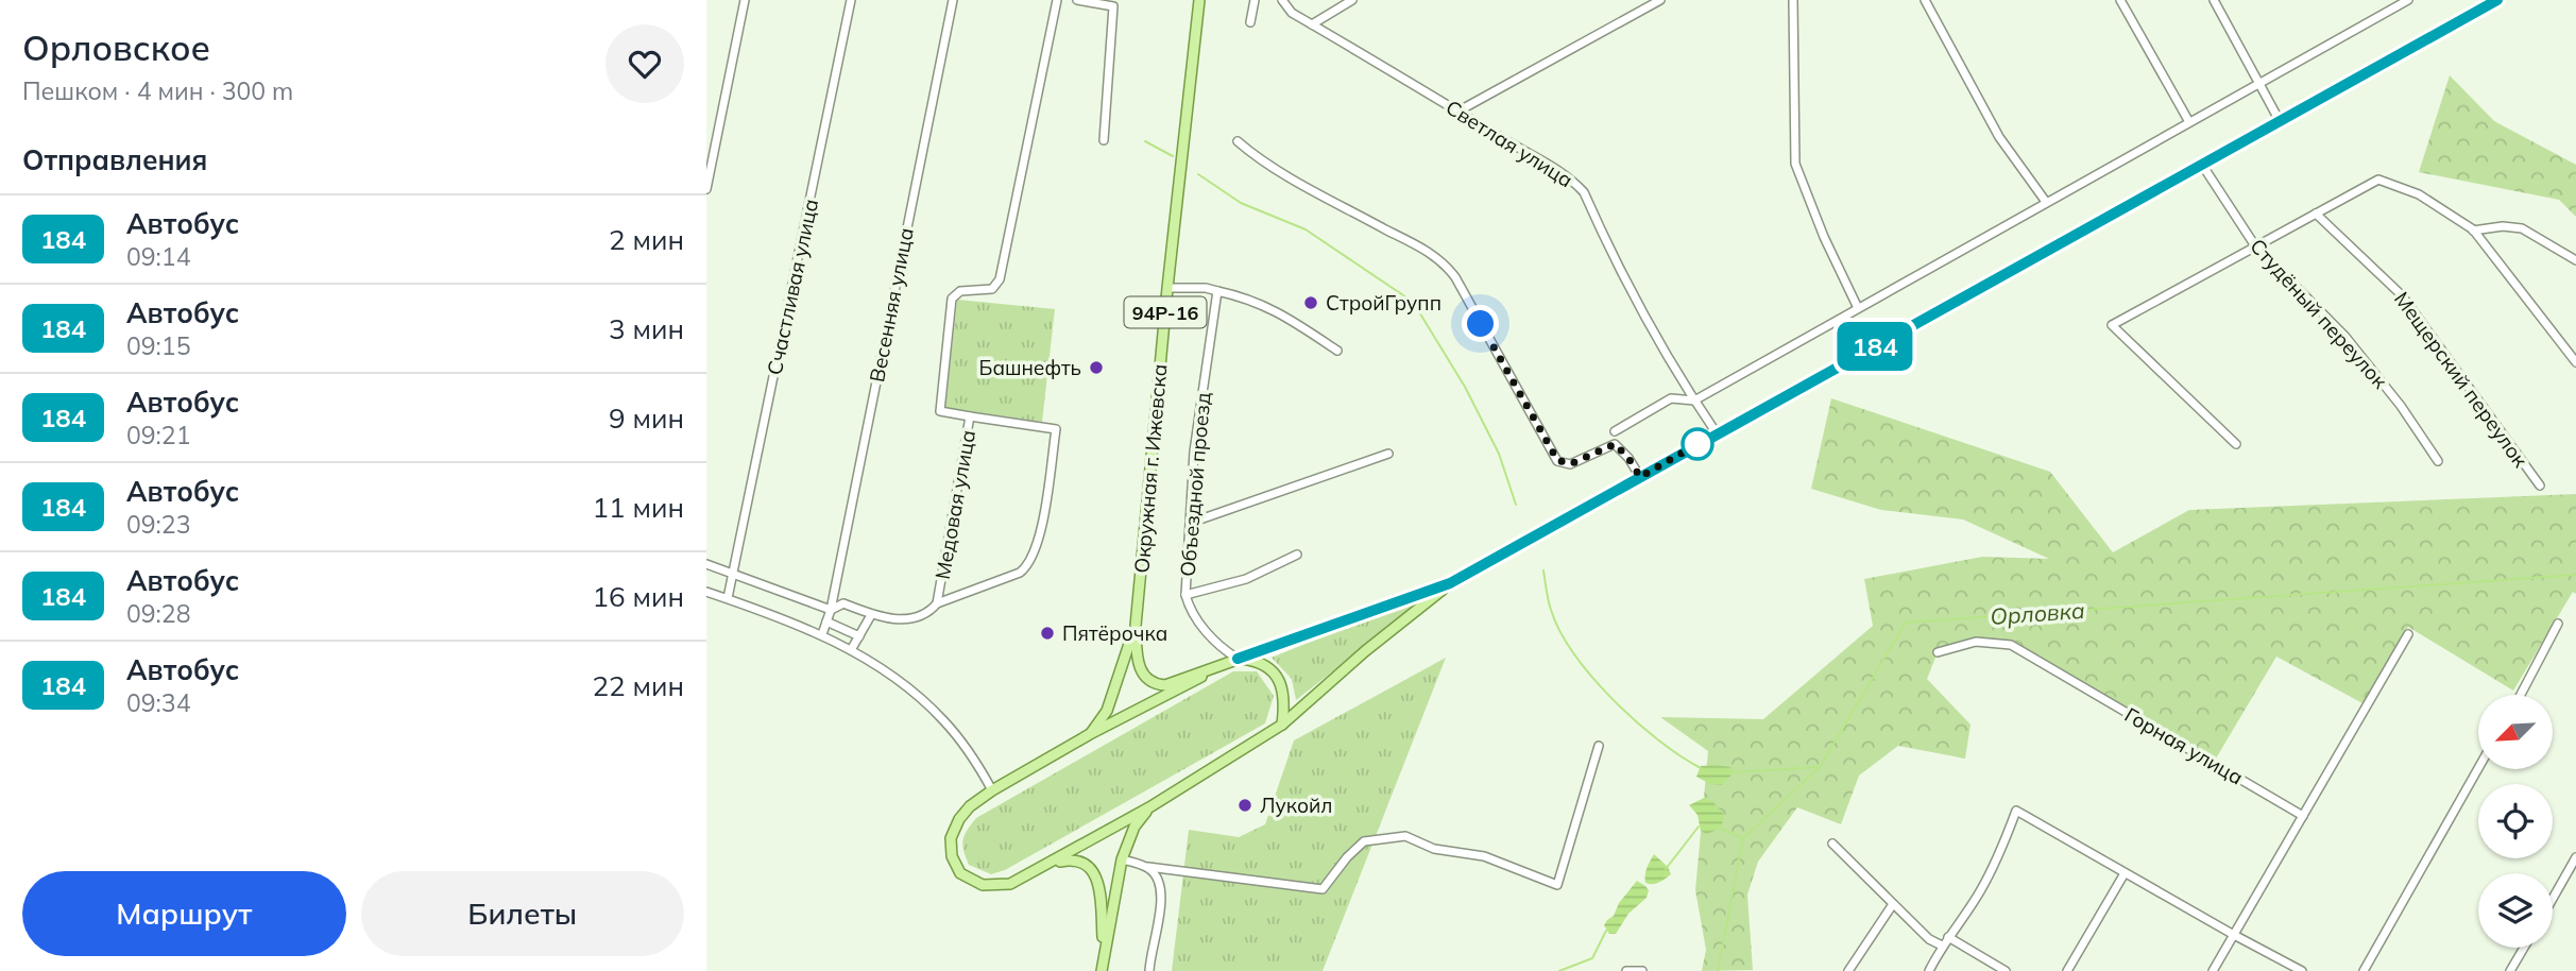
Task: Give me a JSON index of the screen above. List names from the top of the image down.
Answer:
{
  "streets": {
    "main road": ["94Р-16", "Окружная г. Ижевска"],
    "street": [
      "Светлая улица",
      "Счастливая улица",
      "Весенняя улица",
      "Студёный переулок",
      "Мещерский переулок",
      "Объездной проезд",
      "Медовая улица",
      "Горная улица"
    ]
  },
  "crossings": [
    ["Счастливая улица", "Медовая улица"],
    ["Весенняя улица", "Медовая улица"],
    ["94Р-16", "Окружная г. Ижевска"],
    ["94Р-16", "Объездной проезд"],
    ["Окружная г. Ижевска", "Объездной проезд"]
  ],
  "water": ["Орловка"],
  "places": [
    "СтройГрупп",
    "Башнефть",
    "Пятёрочка",
    "Лукойл"
  ],
  "lines": ["bus line 184"],
  "north": "bottom left",
  "page": {
    "heading": [
      ["Орловское", "Пешком · 4 мин · 300 m"],
      "Отправления"
    ],
    "on_map": "184",
    "list": [
      {
        "mark": "184",
        "name": "Автобус",
        "note": "09:14",
        "value": "2 мин"
      },
      {
        "mark": "184",
        "name": "Автобус",
        "note": "09:15",
        "value": "3 мин"
      },
      {
        "mark": "184",
        "name": "Автобус",
        "note": "09:21",
        "value": "9 мин"
      },
      {
        "mark": "184",
        "name": "Автобус",
        "note": "09:23",
        "value": "11 мин"
      },
      {
        "mark": "184",
        "name": "Автобус",
        "note": "09:28",
        "value": "16 мин"
      },
      {
        "mark": "184",
        "name": "Автобус",
        "note": "09:34",
        "value": "22 мин"
      }
    ],
    "buttons": ["Маршрут", "Билеты"]
  }
}
